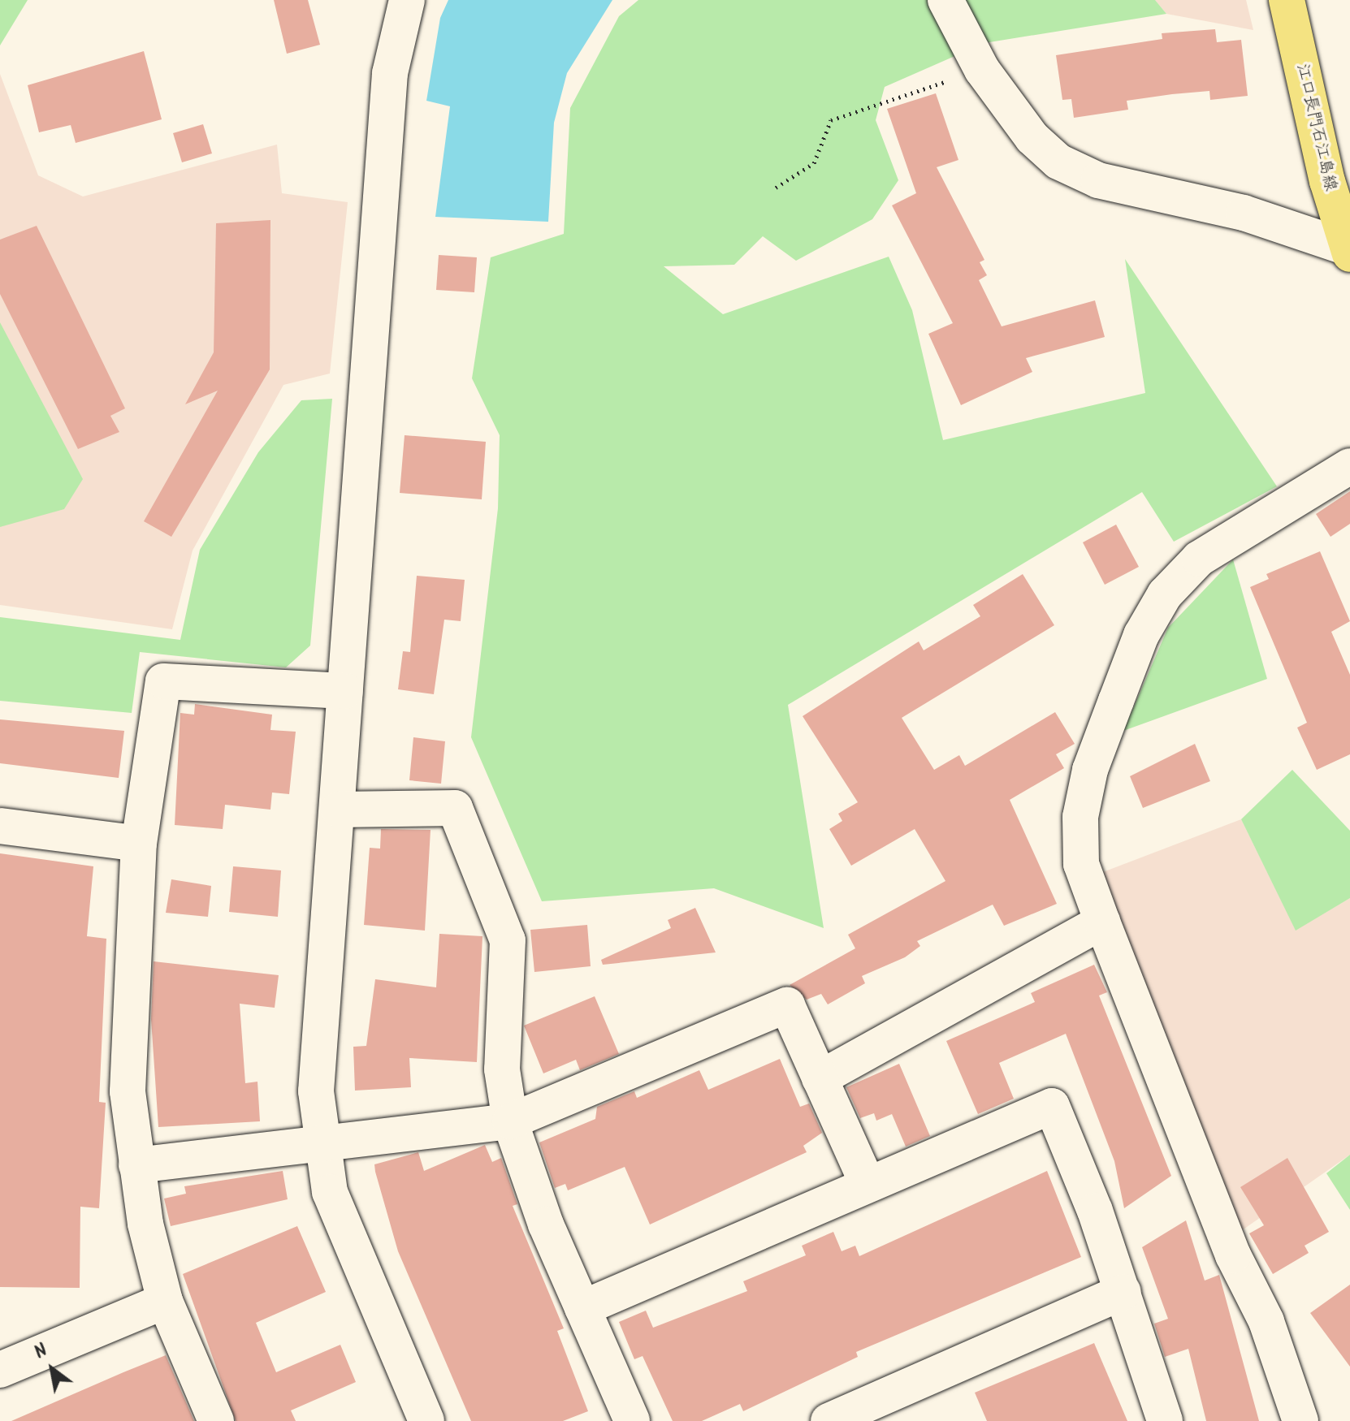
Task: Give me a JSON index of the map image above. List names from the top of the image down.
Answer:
{
  "streets": {
    "main road": ["江口長門石江島線"]
  },
  "north": "top left"
}
